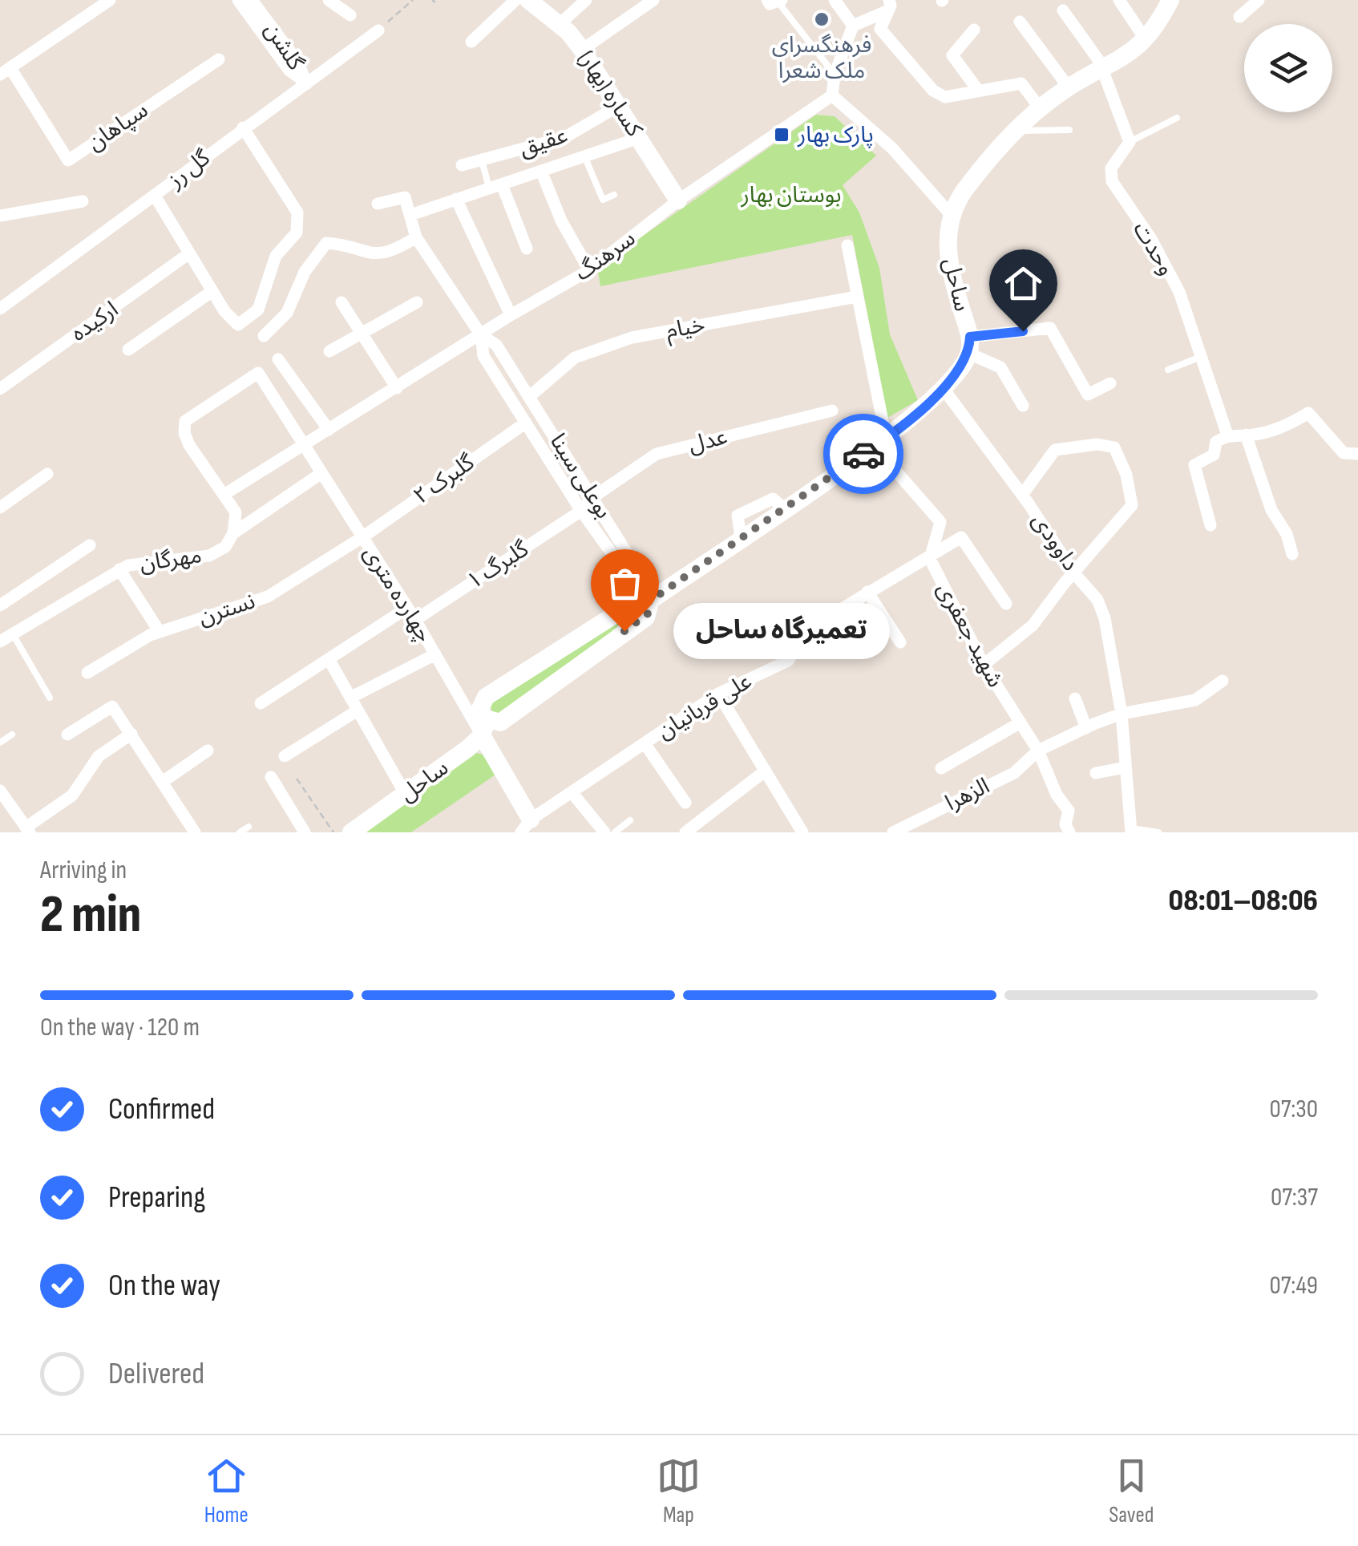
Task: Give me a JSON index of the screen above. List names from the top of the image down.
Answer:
{
  "streets": {
    "street": [
      "گلشن",
      "کساره (بهار)",
      "سپاهان",
      "عقیق",
      "گل رز",
      "وحدت",
      "سرهنگ",
      "ساحل",
      "ارکیده",
      "خیام",
      "عدل",
      "بوعلی سینا",
      "گلبرک ۲",
      "داوودی",
      "مهرگان",
      "گلبرگ ۱",
      "چهارده متری",
      "نسترن",
      "شهید جعفری",
      "علی قربانیان",
      "الزهرا"
    ]
  },
  "crossings": [
    ["گلشن", "گل رز"],
    ["کساره (بهار)", "عقیق"],
    ["کساره (بهار)", "سرهنگ"],
    ["سرهنگ", "بوعلی سینا"],
    ["سرهنگ", "چهارده متری"],
    ["ساحل", "بوعلی سینا"],
    ["ساحل", "داوودی"],
    ["ساحل", "چهارده متری"],
    ["ساحل", "شهید جعفری"],
    ["خیام", "بوعلی سینا"],
    ["عدل", "بوعلی سینا"],
    ["عدل", "گلبرگ ۱"],
    ["بوعلی سینا", "گلبرک ۲"],
    ["بوعلی سینا", "گلبرگ ۱"],
    ["گلبرک ۲", "چهارده متری"],
    ["گلبرک ۲", "نسترن"],
    ["مهرگان", "چهارده متری"],
    ["گلبرگ ۱", "چهارده متری"],
    ["چهارده متری", "نسترن"],
    ["چهارده متری", "علی قربانیان"],
    ["شهید جعفری", "علی قربانیان"],
    ["شهید جعفری", "الزهرا"]
  ],
  "parks": ["بوستان بهار"],
  "places": {
    "other": ["فرهنگسرای ملک شعرا", "تعمیرگاه ساحل"],
    "transit": ["پارک بهار"]
  },
  "page": {
    "bubble": "تعمیرگاه ساحل",
    "heading": ["2 min", "Arriving in", "08:01–08:06"],
    "bar": "On the way · 120 m",
    "list": [
      ["Confirmed", "07:30"],
      ["Preparing", "07:37"],
      ["On the way", "07:49"],
      "Delivered"
    ],
    "tabs": ["Home", "Map", "Saved"]
  }
}
